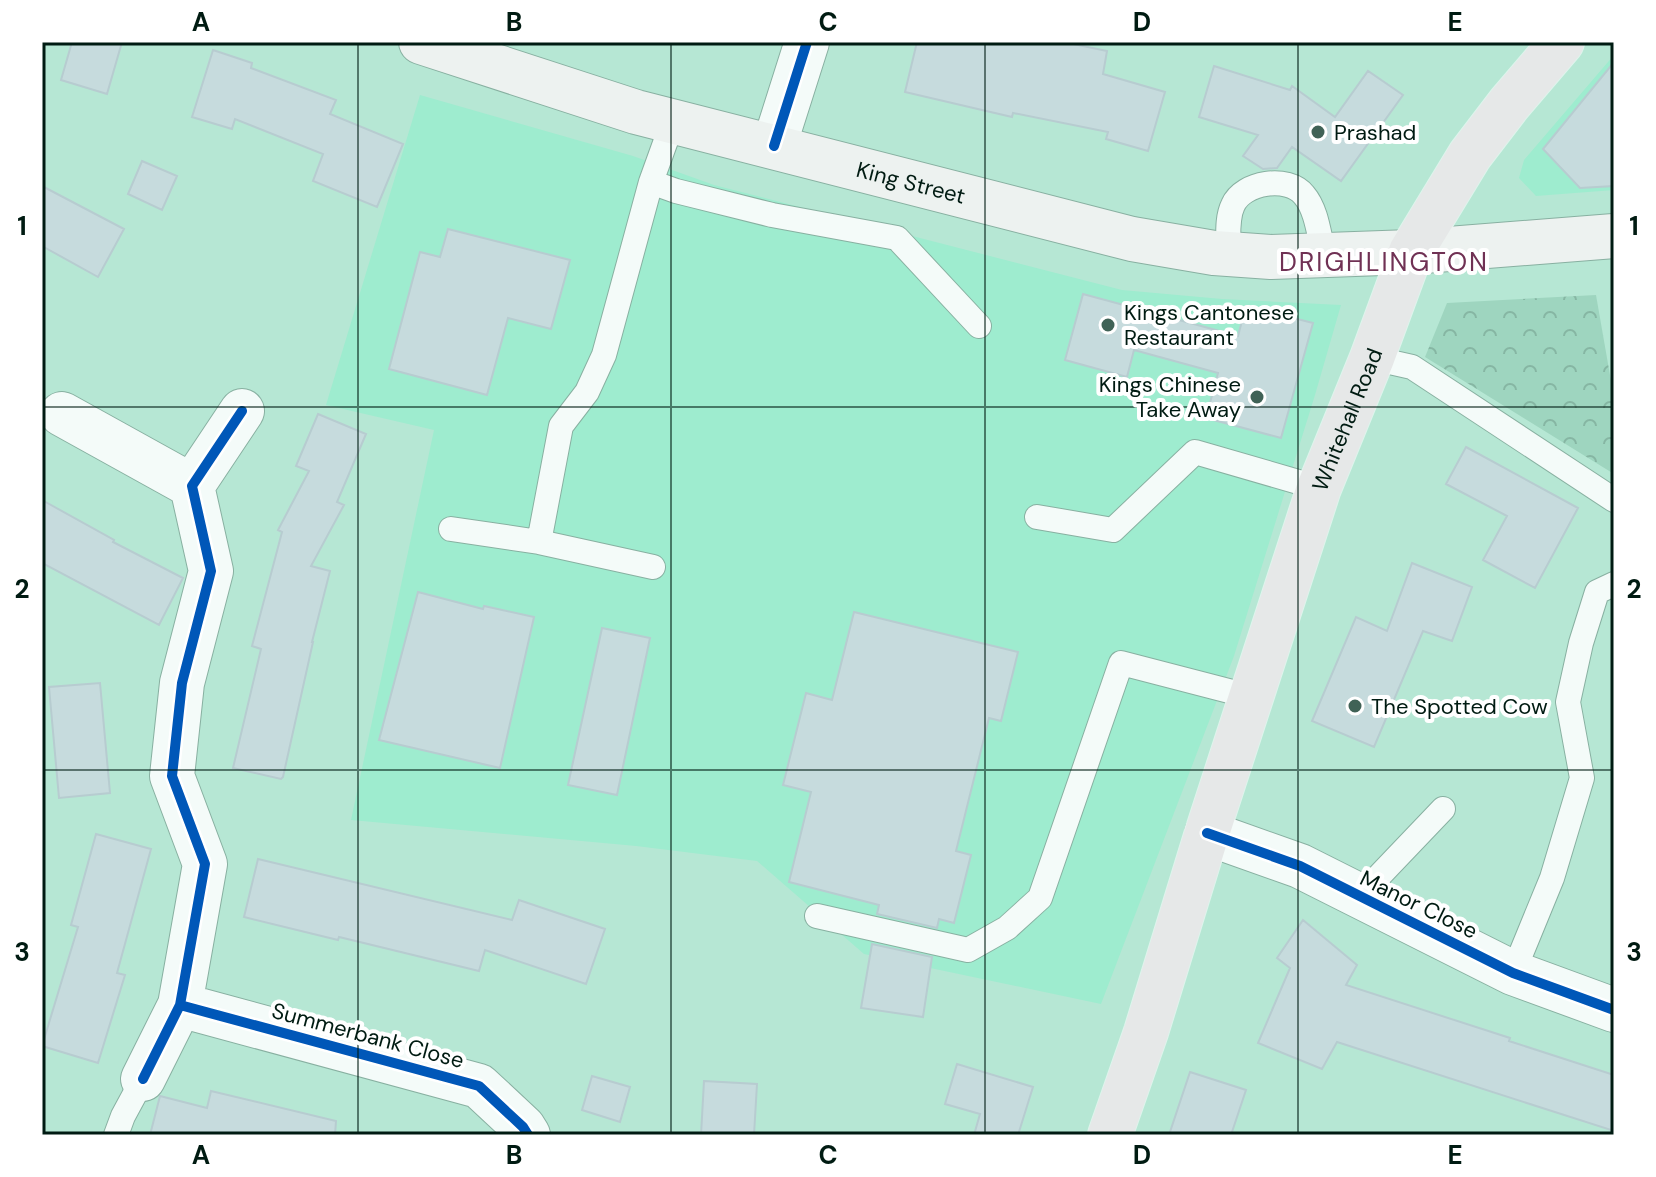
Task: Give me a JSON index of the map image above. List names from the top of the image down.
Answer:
{
  "streets": {
    "main road": ["King Street", "Whitehall Road"],
    "street": ["Manor Close", "Summerbank Close"]
  },
  "crossings": [
    ["King Street", "Whitehall Road"],
    ["Whitehall Road", "Manor Close"]
  ],
  "districts": ["DRIGHLINGTON"],
  "places": [
    "Prashad",
    "Kings Cantonese Restaurant",
    "Kings Chinese Take Away",
    "The Spotted Cow"
  ],
  "grid": {
    "columns": [
      "A",
      "B",
      "C",
      "D",
      "E"
    ],
    "rows": ["1", "2", "3"]
  }
}
